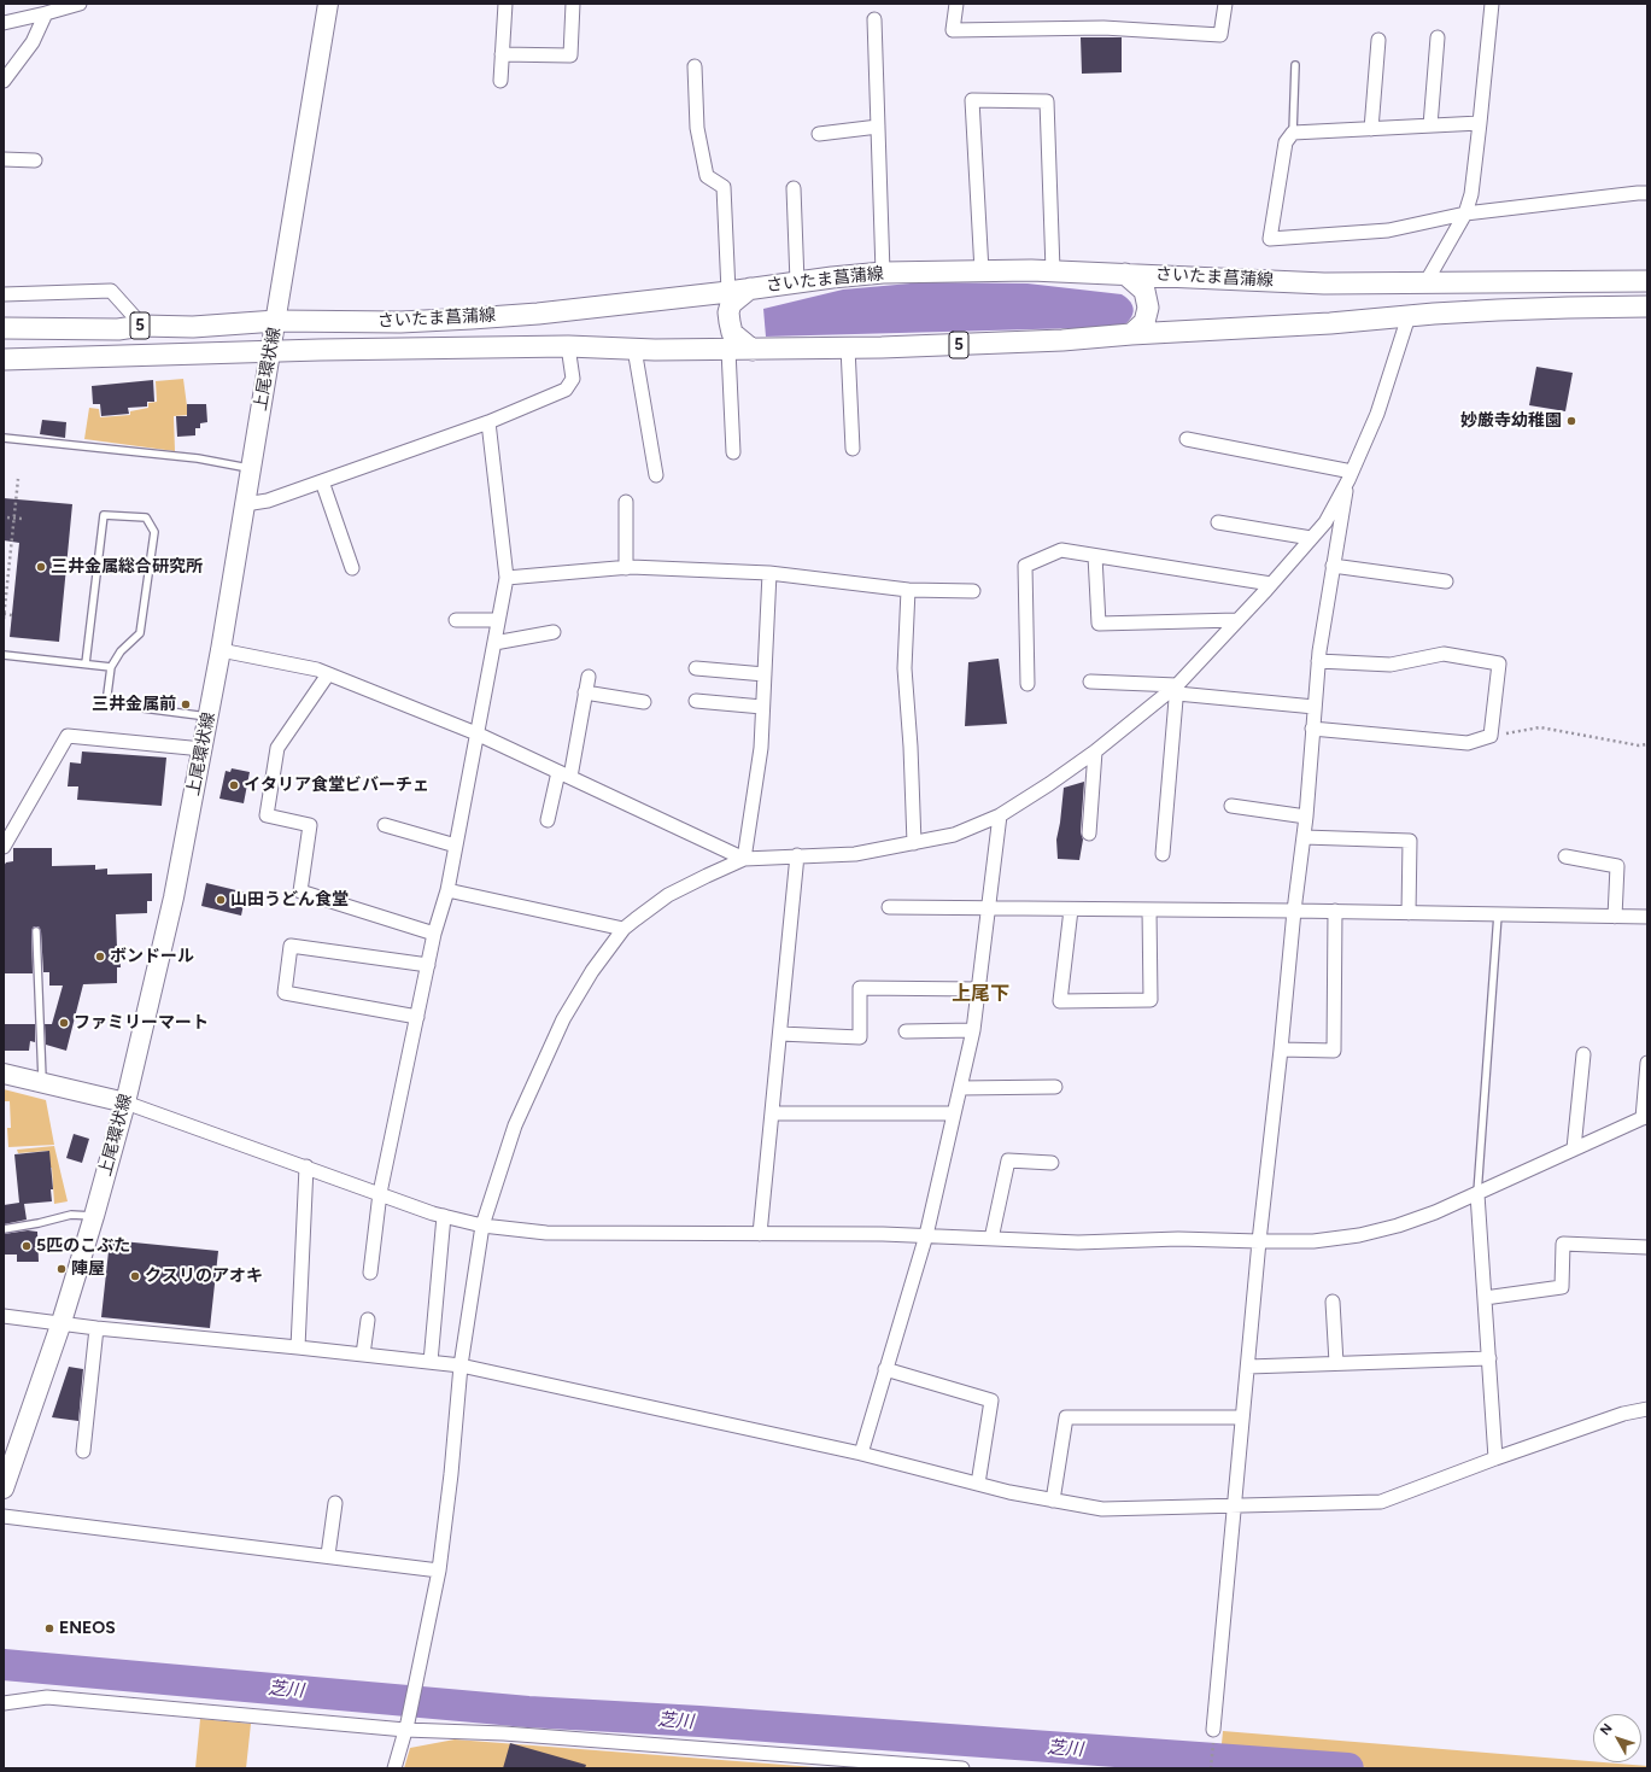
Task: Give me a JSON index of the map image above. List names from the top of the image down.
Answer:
{
  "streets": {
    "main road": ["さいたま菖蒲線", "5", "上尾環状線"]
  },
  "crossings": [
    ["さいたま菖蒲線", "上尾環状線"]
  ],
  "districts": ["上尾下"],
  "water": ["芝川"],
  "places": [
    "妙厳寺幼稚園",
    "三井金属総合研究所",
    "三井金属前",
    "イタリア食堂ビバーチェ",
    "山田うどん食堂",
    "ボンドール",
    "ファミリーマート",
    "5匹のこぶた",
    "陣屋",
    "クスリのアオキ",
    "ENEOS"
  ],
  "north": "top left"
}
